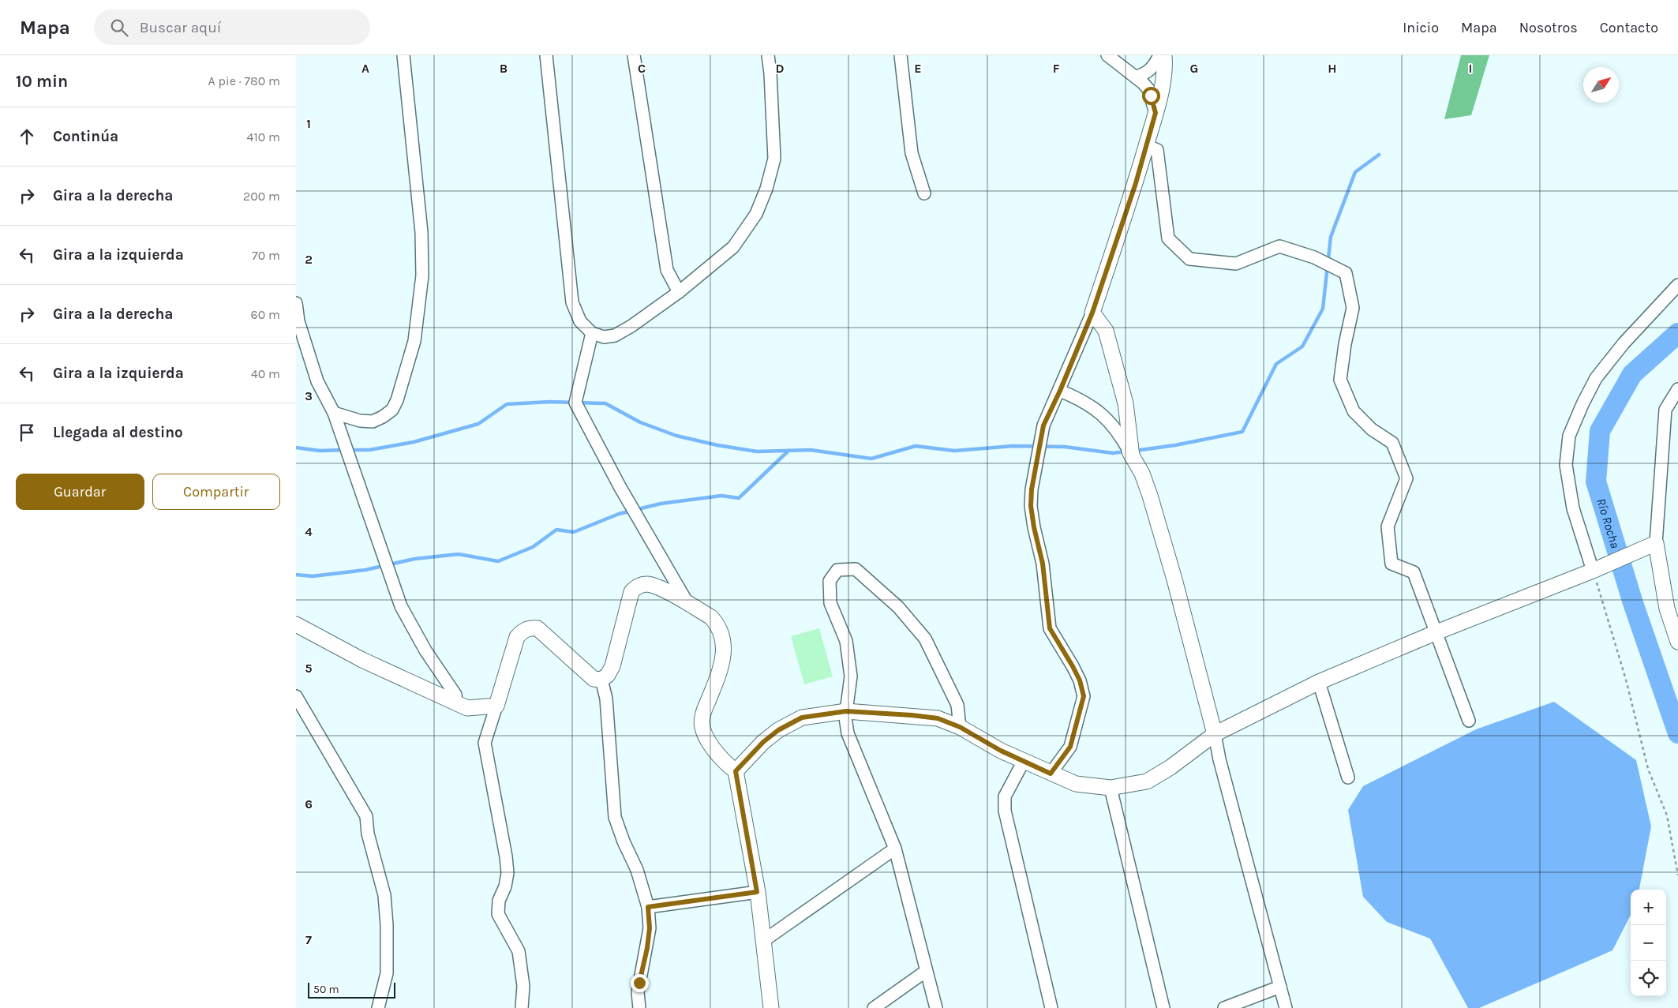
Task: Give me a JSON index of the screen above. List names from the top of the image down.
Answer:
{
  "water": ["Río Rocha"],
  "scale_bar": "50 m",
  "north": "top right",
  "page": {
    "header": "Mapa",
    "search": "Buscar aquí",
    "nav": [
      "Inicio",
      "Mapa",
      "Nosotros",
      "Contacto"
    ],
    "heading": ["10 min", "A pie · 780 m"],
    "list": [
      ["Continúa", "410 m"],
      ["Gira a la derecha", "200 m"],
      ["Gira a la izquierda", "70 m"],
      ["Gira a la derecha", "60 m"],
      ["Gira a la izquierda", "40 m"],
      "Llegada al destino"
    ],
    "buttons": ["Guardar", "Compartir"],
    "map_buttons": ["+", "−"],
    "scale": "50 m"
  },
  "grid": {
    "columns": [
      "A",
      "B",
      "C",
      "D",
      "E",
      "F",
      "G",
      "H",
      "I"
    ],
    "rows": [
      "1",
      "2",
      "3",
      "4",
      "5",
      "6",
      "7"
    ]
  }
}
